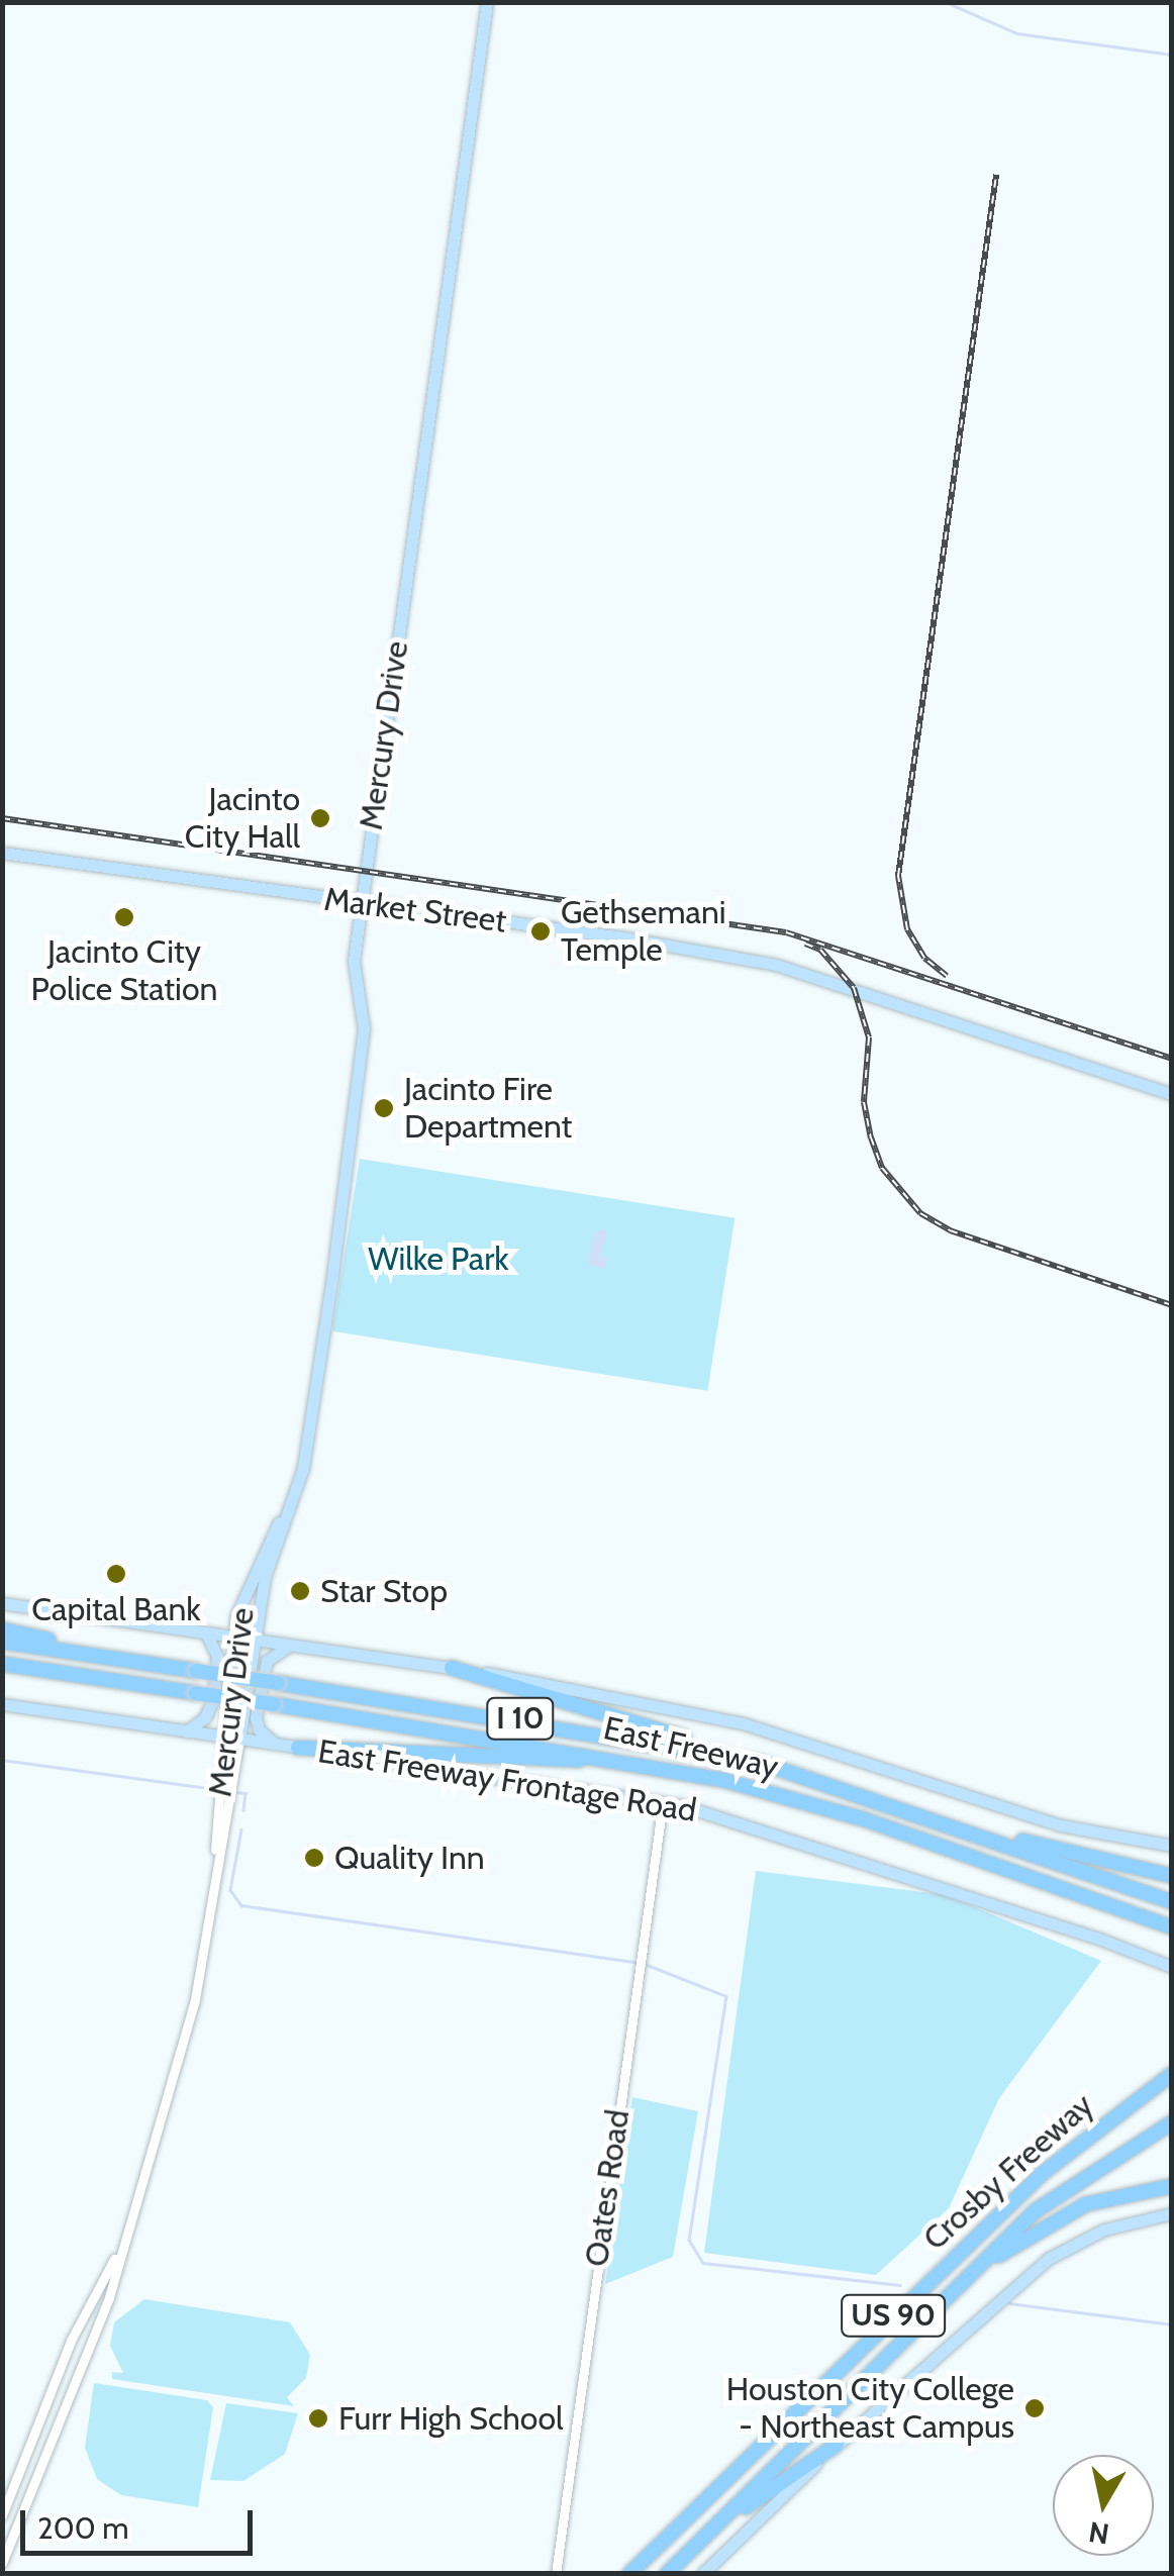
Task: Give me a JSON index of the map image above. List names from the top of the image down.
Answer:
{
  "streets": {
    "highway": [
      "I 10",
      "East Freeway",
      "Crosby Freeway",
      "US 90"
    ],
    "main road": ["Mercury Drive", "Market Street", "East Freeway Frontage Road"],
    "street": ["Oates Road"]
  },
  "crossings": [
    ["Mercury Drive", "Market Street"],
    ["Mercury Drive", "East Freeway Frontage Road"],
    ["East Freeway Frontage Road", "Oates Road"]
  ],
  "parks": ["Wilke Park"],
  "places": [
    "Jacinto City Hall",
    "Jacinto City Police Station",
    "Gethsemani Temple",
    "Jacinto Fire Department",
    "Capital Bank",
    "Star Stop",
    "Quality Inn",
    "Houston City College - Northeast Campus",
    "Furr High School"
  ],
  "scale_bar": "200 m",
  "north": "bottom"
}
